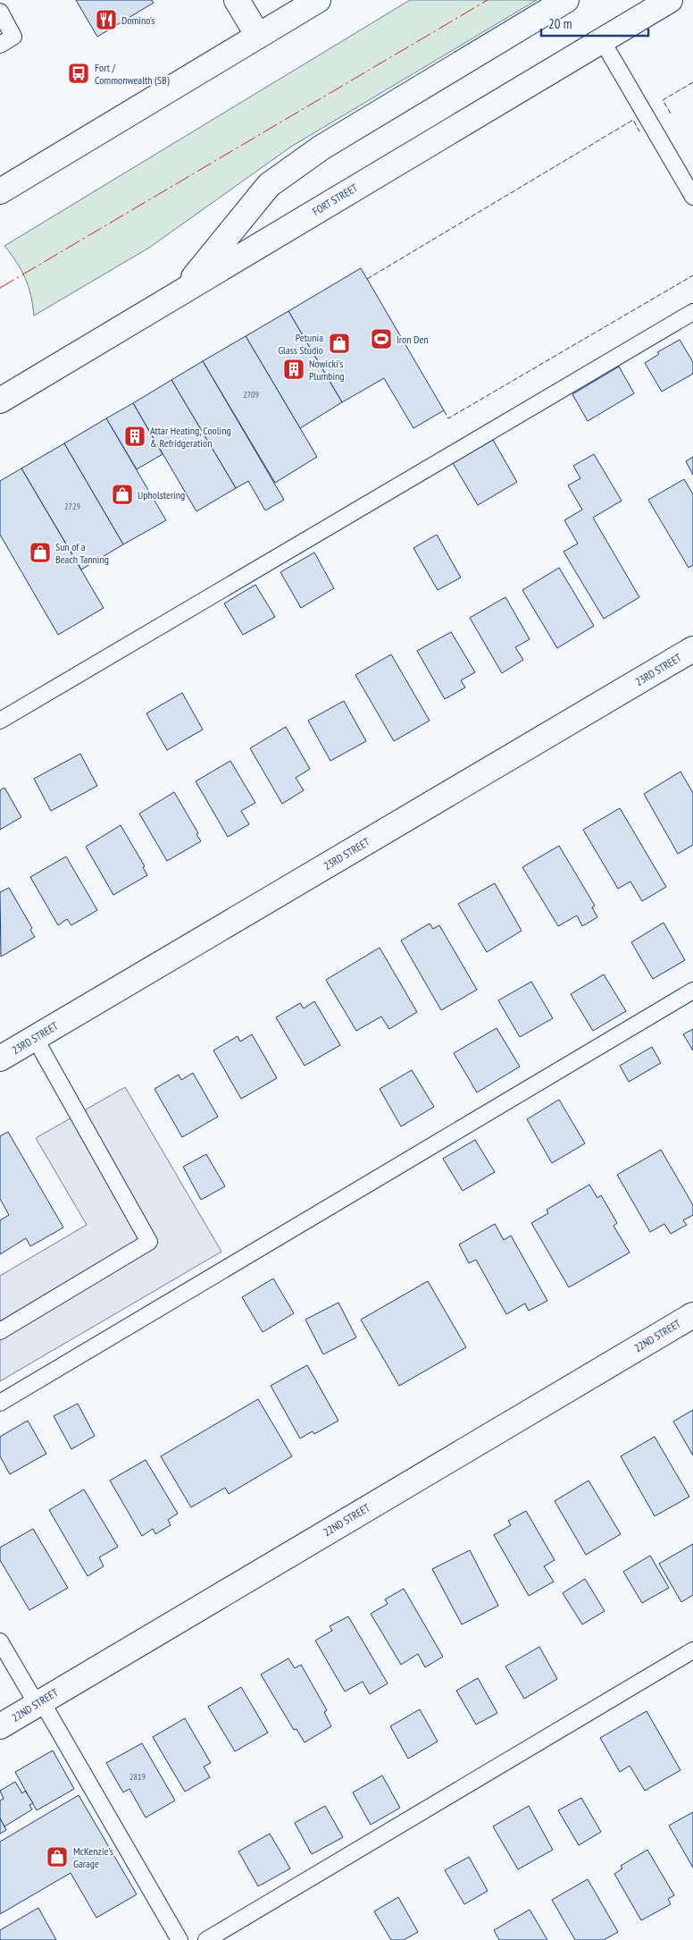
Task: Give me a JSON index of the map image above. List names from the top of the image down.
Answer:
{
  "streets": {
    "street": ["FORT STREET", "23RD STREET", "22ND STREET"]
  },
  "places": {
    "restaurant": ["Domino's"],
    "bus stop": ["Fort / Commonwealth (SB)"],
    "sports": ["Iron Den"],
    "shop": [
      "Petunia Glass Studio",
      "Upholstering",
      "Sun of a Beach Tanning",
      "McKenzie's Garage"
    ],
    "building": ["Nowicki's Plumbing", "Attar Heating, Cooling & Refridgeration"]
  },
  "house_numbers": ["2709", "2729", "2819"],
  "scale_bar": "20 m"
}
